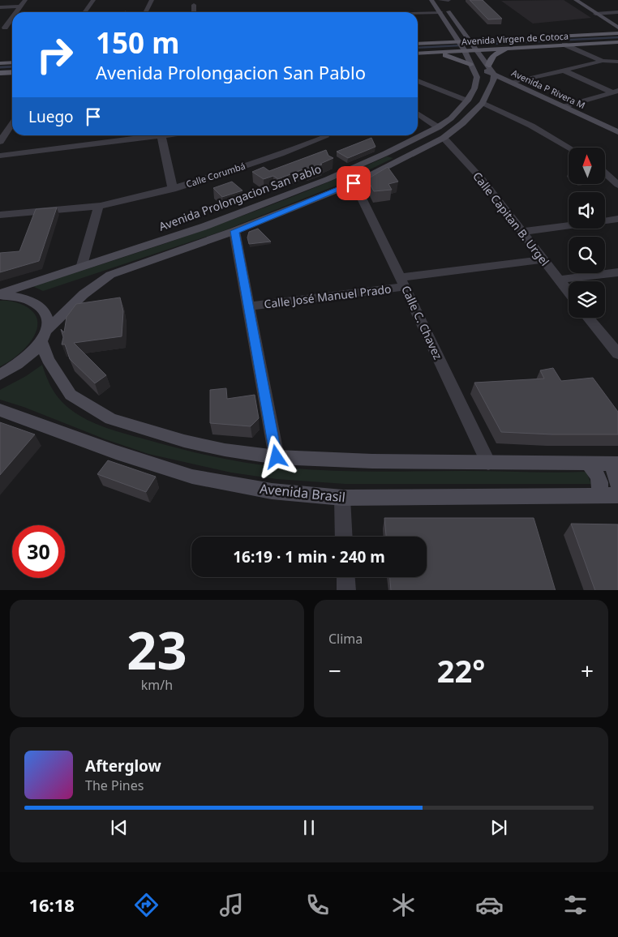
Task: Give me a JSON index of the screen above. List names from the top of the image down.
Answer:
{
  "streets": {
    "main road": [
      "Avenida Virgen de Cotoca",
      "Avenida P Rivera M",
      "Avenida Prolongacion San Pablo",
      "Avenida Brasil"
    ],
    "street": [
      "Calle Corumbá",
      "Calle Capitan B. Urgel",
      "Calle José Manuel Prado",
      "Calle C. Chavez"
    ]
  },
  "crossings": [
    ["Avenida Virgen de Cotoca", "Avenida Prolongacion San Pablo"],
    ["Avenida P Rivera M", "Avenida Prolongacion San Pablo"],
    ["Calle Capitan B. Urgel", "Calle José Manuel Prado"],
    ["Calle José Manuel Prado", "Calle C. Chavez"]
  ],
  "north": "top",
  "page": {
    "turn": ["150 m", "Avenida Prolongacion San Pablo"],
    "then": "Luego",
    "limit": "30",
    "trip": "16:19 · 1 min · 240 m",
    "tile": [
      ["23", "km/h"],
      "Clima"
    ],
    "heat": ["−", "22°", "+"],
    "song": ["Afterglow", "The Pines"],
    "tabs": "16:18"
  }
}
